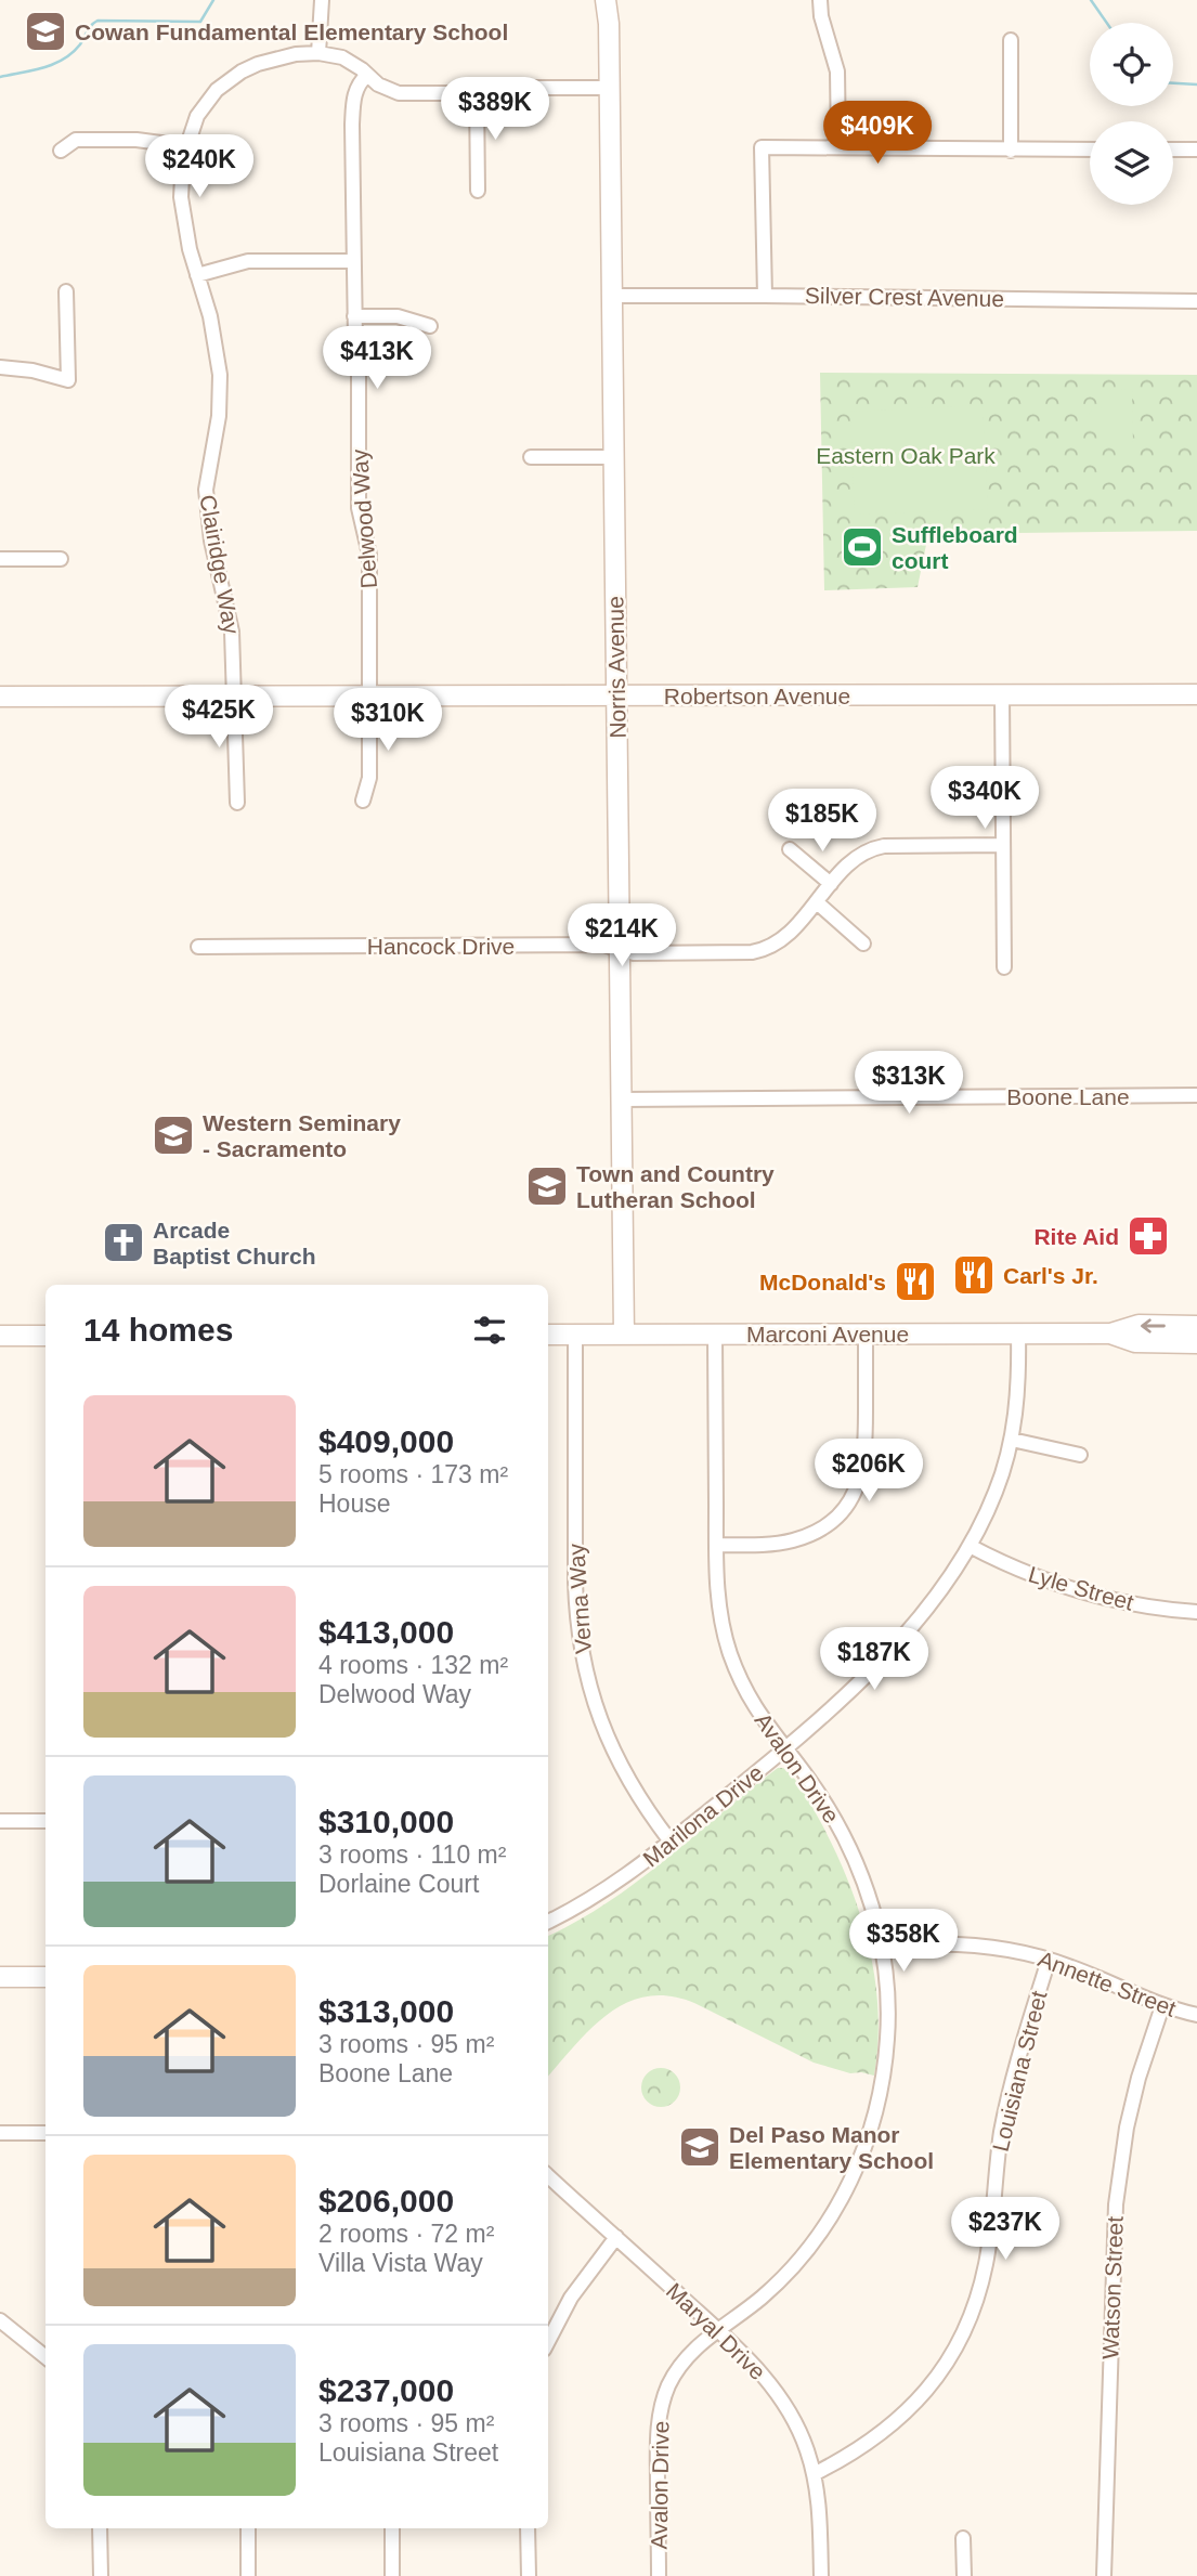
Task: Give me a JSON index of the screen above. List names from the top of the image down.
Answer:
{
  "streets": {
    "street": [
      "Silver Crest Avenue",
      "Delwood Way",
      "Clairidge Way",
      "Norris Avenue",
      "Robertson Avenue",
      "Hancock Drive",
      "Boone Lane",
      "Marconi Avenue",
      "Lyle Street",
      "Verna Way",
      "Avalon Drive",
      "Marilona Drive",
      "Annette Street",
      "Louisiana Street",
      "Watson Street",
      "Maryal Drive"
    ]
  },
  "crossings": [
    ["Silver Crest Avenue", "Norris Avenue"],
    ["Delwood Way", "Clairidge Way"],
    ["Delwood Way", "Robertson Avenue"],
    ["Clairidge Way", "Norris Avenue"],
    ["Clairidge Way", "Robertson Avenue"],
    ["Norris Avenue", "Robertson Avenue"],
    ["Norris Avenue", "Hancock Drive"],
    ["Norris Avenue", "Boone Lane"],
    ["Norris Avenue", "Marconi Avenue"],
    ["Marconi Avenue", "Verna Way"],
    ["Marconi Avenue", "Avalon Drive"],
    ["Marconi Avenue", "Marilona Drive"],
    ["Lyle Street", "Marilona Drive"],
    ["Verna Way", "Marilona Drive"],
    ["Avalon Drive", "Marilona Drive"],
    ["Avalon Drive", "Annette Street"],
    ["Avalon Drive", "Maryal Drive"],
    ["Annette Street", "Louisiana Street"],
    ["Annette Street", "Watson Street"],
    ["Louisiana Street", "Maryal Drive"]
  ],
  "parks": ["Eastern Oak Park"],
  "places": {
    "school or university": [
      "Cowan Fundamental Elementary School",
      "Western Seminary - Sacramento",
      "Town and Country Lutheran School",
      "Del Paso Manor Elementary School"
    ],
    "sports": ["Suffleboard court"],
    "pharmacy": ["Rite Aid"],
    "church": ["Arcade Baptist Church"],
    "restaurant": ["Carl's Jr.", "McDonald's"]
  },
  "page": {
    "price": [
      "$389K",
      "$409K",
      "$240K",
      "$413K",
      "$425K",
      "$310K",
      "$340K",
      "$185K",
      "$214K",
      "$313K",
      "$206K",
      "$187K",
      "$358K",
      "$237K"
    ],
    "heading": "14 homes",
    "list": [
      {
        "name": "$409,000",
        "note": "5 rooms · 173 m² · House"
      },
      {
        "name": "$413,000",
        "note": "4 rooms · 132 m² · Delwood Way"
      },
      {
        "name": "$310,000",
        "note": "3 rooms · 110 m² · Dorlaine Court"
      },
      {
        "name": "$313,000",
        "note": "3 rooms · 95 m² · Boone Lane"
      },
      {
        "name": "$206,000",
        "note": "2 rooms · 72 m² · Villa Vista Way"
      },
      {
        "name": "$237,000",
        "note": "3 rooms · 95 m² · Louisiana Street"
      }
    ]
  }
}
